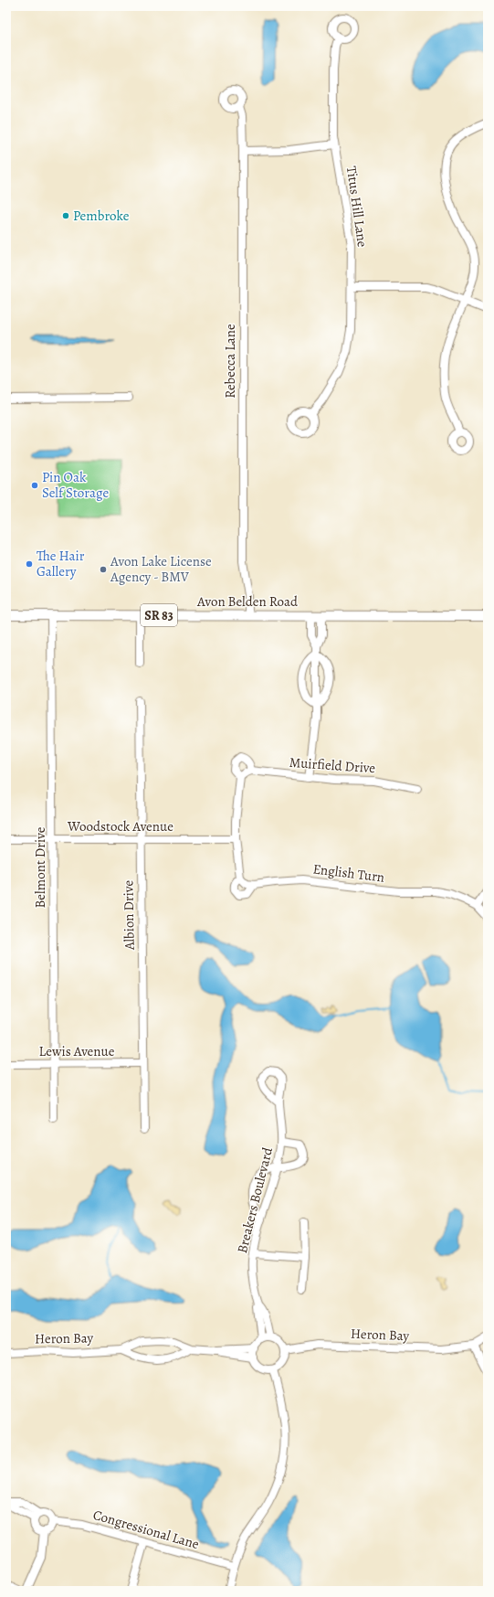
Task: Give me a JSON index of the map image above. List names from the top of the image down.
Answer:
{
  "streets": {
    "main road": ["Avon Belden Road", "SR 83"],
    "street": [
      "Titus Hill Lane",
      "Rebecca Lane",
      "Muirfield Drive",
      "Woodstock Avenue",
      "Belmont Drive",
      "English Turn",
      "Albion Drive",
      "Lewis Avenue",
      "Breakers Boulevard",
      "Heron Bay",
      "Congressional Lane"
    ]
  },
  "crossings": [
    ["Rebecca Lane", "Avon Belden Road"],
    ["Avon Belden Road", "Belmont Drive"],
    ["Muirfield Drive", "Woodstock Avenue"],
    ["Woodstock Avenue", "Belmont Drive"],
    ["Woodstock Avenue", "Albion Drive"],
    ["Belmont Drive", "Lewis Avenue"],
    ["Albion Drive", "Lewis Avenue"],
    ["Breakers Boulevard", "Heron Bay"]
  ],
  "places": [
    "Pembroke",
    "Pin Oak Self Storage",
    "The Hair Gallery",
    "Avon Lake License Agency - BMV"
  ]
}
